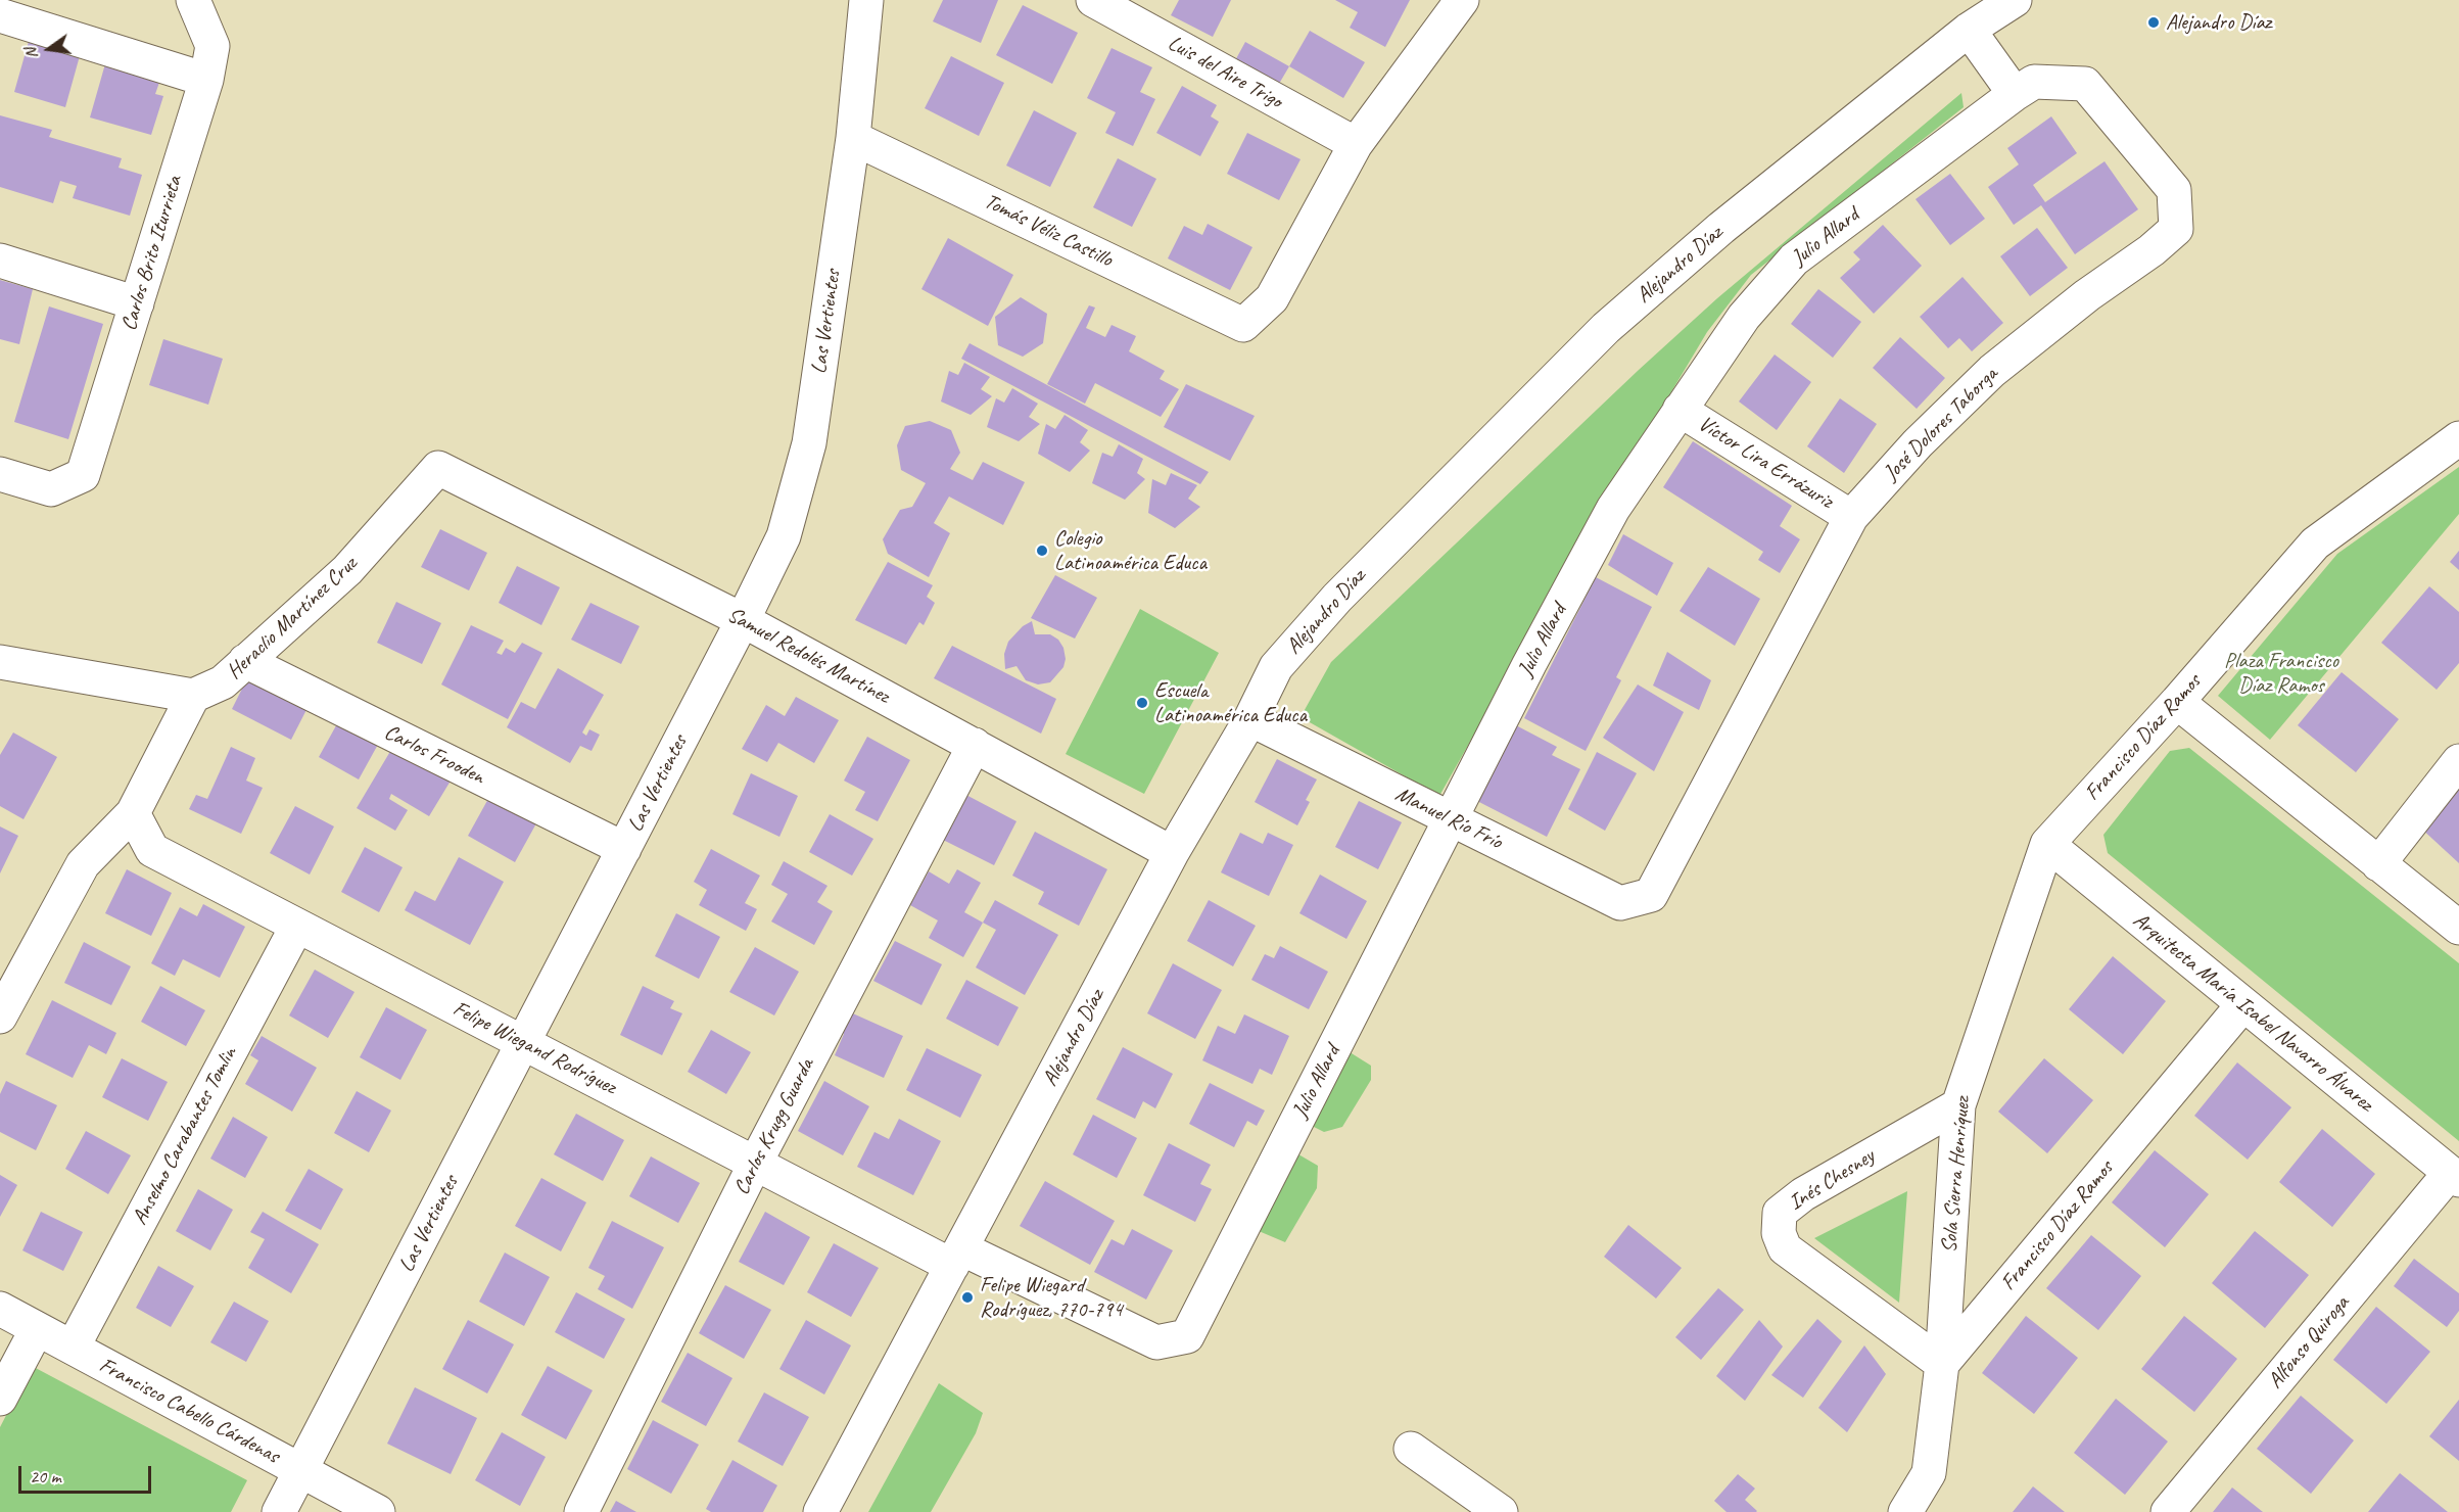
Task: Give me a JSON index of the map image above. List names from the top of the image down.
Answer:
{
  "streets": {
    "street": [
      "Luis del Aire Trigo",
      "Tomás Véliz Castillo",
      "Julio Allard",
      "Carlos Brito Iturrieta",
      "Alejandro Díaz",
      "Las Vertientes",
      "José Dolores Taborga",
      "Víctor Lira Errázuriz",
      "Heraclio Martínez Cruz",
      "Samuel Redolés Martínez",
      "Francisco Díaz Ramos",
      "Carlos Frooden",
      "Manuel Río Frío",
      "Arquitecta María Isabel Navarro Álvarez",
      "Felipe Wiegand Rodríguez",
      "Carlos Krugg Guarda",
      "Anselmo Carabantes Tomlin",
      "Sola Sierra Henríquez",
      "Inés Chesney",
      "Alfonso Quiroga",
      "Francisco Cabello Cárdenas"
    ]
  },
  "crossings": [
    ["Luis del Aire Trigo", "Tomás Véliz Castillo"],
    ["Tomás Véliz Castillo", "Las Vertientes"],
    ["Julio Allard", "José Dolores Taborga"],
    ["Julio Allard", "Víctor Lira Errázuriz"],
    ["Julio Allard", "Manuel Río Frío"],
    ["Julio Allard", "Felipe Wiegand Rodríguez"],
    ["Alejandro Díaz", "Samuel Redolés Martínez"],
    ["Alejandro Díaz", "Manuel Río Frío"],
    ["Alejandro Díaz", "Felipe Wiegand Rodríguez"],
    ["Las Vertientes", "Samuel Redolés Martínez"],
    ["Las Vertientes", "Carlos Frooden"],
    ["Las Vertientes", "Felipe Wiegand Rodríguez"],
    ["Las Vertientes", "Francisco Cabello Cárdenas"],
    ["José Dolores Taborga", "Víctor Lira Errázuriz"],
    ["José Dolores Taborga", "Manuel Río Frío"],
    ["Heraclio Martínez Cruz", "Samuel Redolés Martínez"],
    ["Heraclio Martínez Cruz", "Carlos Frooden"],
    ["Samuel Redolés Martínez", "Carlos Krugg Guarda"],
    ["Francisco Díaz Ramos", "Arquitecta María Isabel Navarro Álvarez"],
    ["Francisco Díaz Ramos", "Sola Sierra Henríquez"],
    ["Francisco Díaz Ramos", "Inés Chesney"],
    ["Arquitecta María Isabel Navarro Álvarez", "Sola Sierra Henríquez"],
    ["Arquitecta María Isabel Navarro Álvarez", "Alfonso Quiroga"],
    ["Felipe Wiegand Rodríguez", "Carlos Krugg Guarda"],
    ["Felipe Wiegand Rodríguez", "Anselmo Carabantes Tomlin"],
    ["Anselmo Carabantes Tomlin", "Francisco Cabello Cárdenas"],
    ["Sola Sierra Henríquez", "Inés Chesney"]
  ],
  "parks": ["Plaza Francisco Díaz Ramos"],
  "places": [
    "Alejandro Díaz",
    "Colegio Latinoamérica Educa",
    "Escuela Latinoamérica Educa",
    "Felipe Wiegard Rodríguez, 770-794"
  ],
  "scale_bar": "20 m",
  "north": "left"
}
